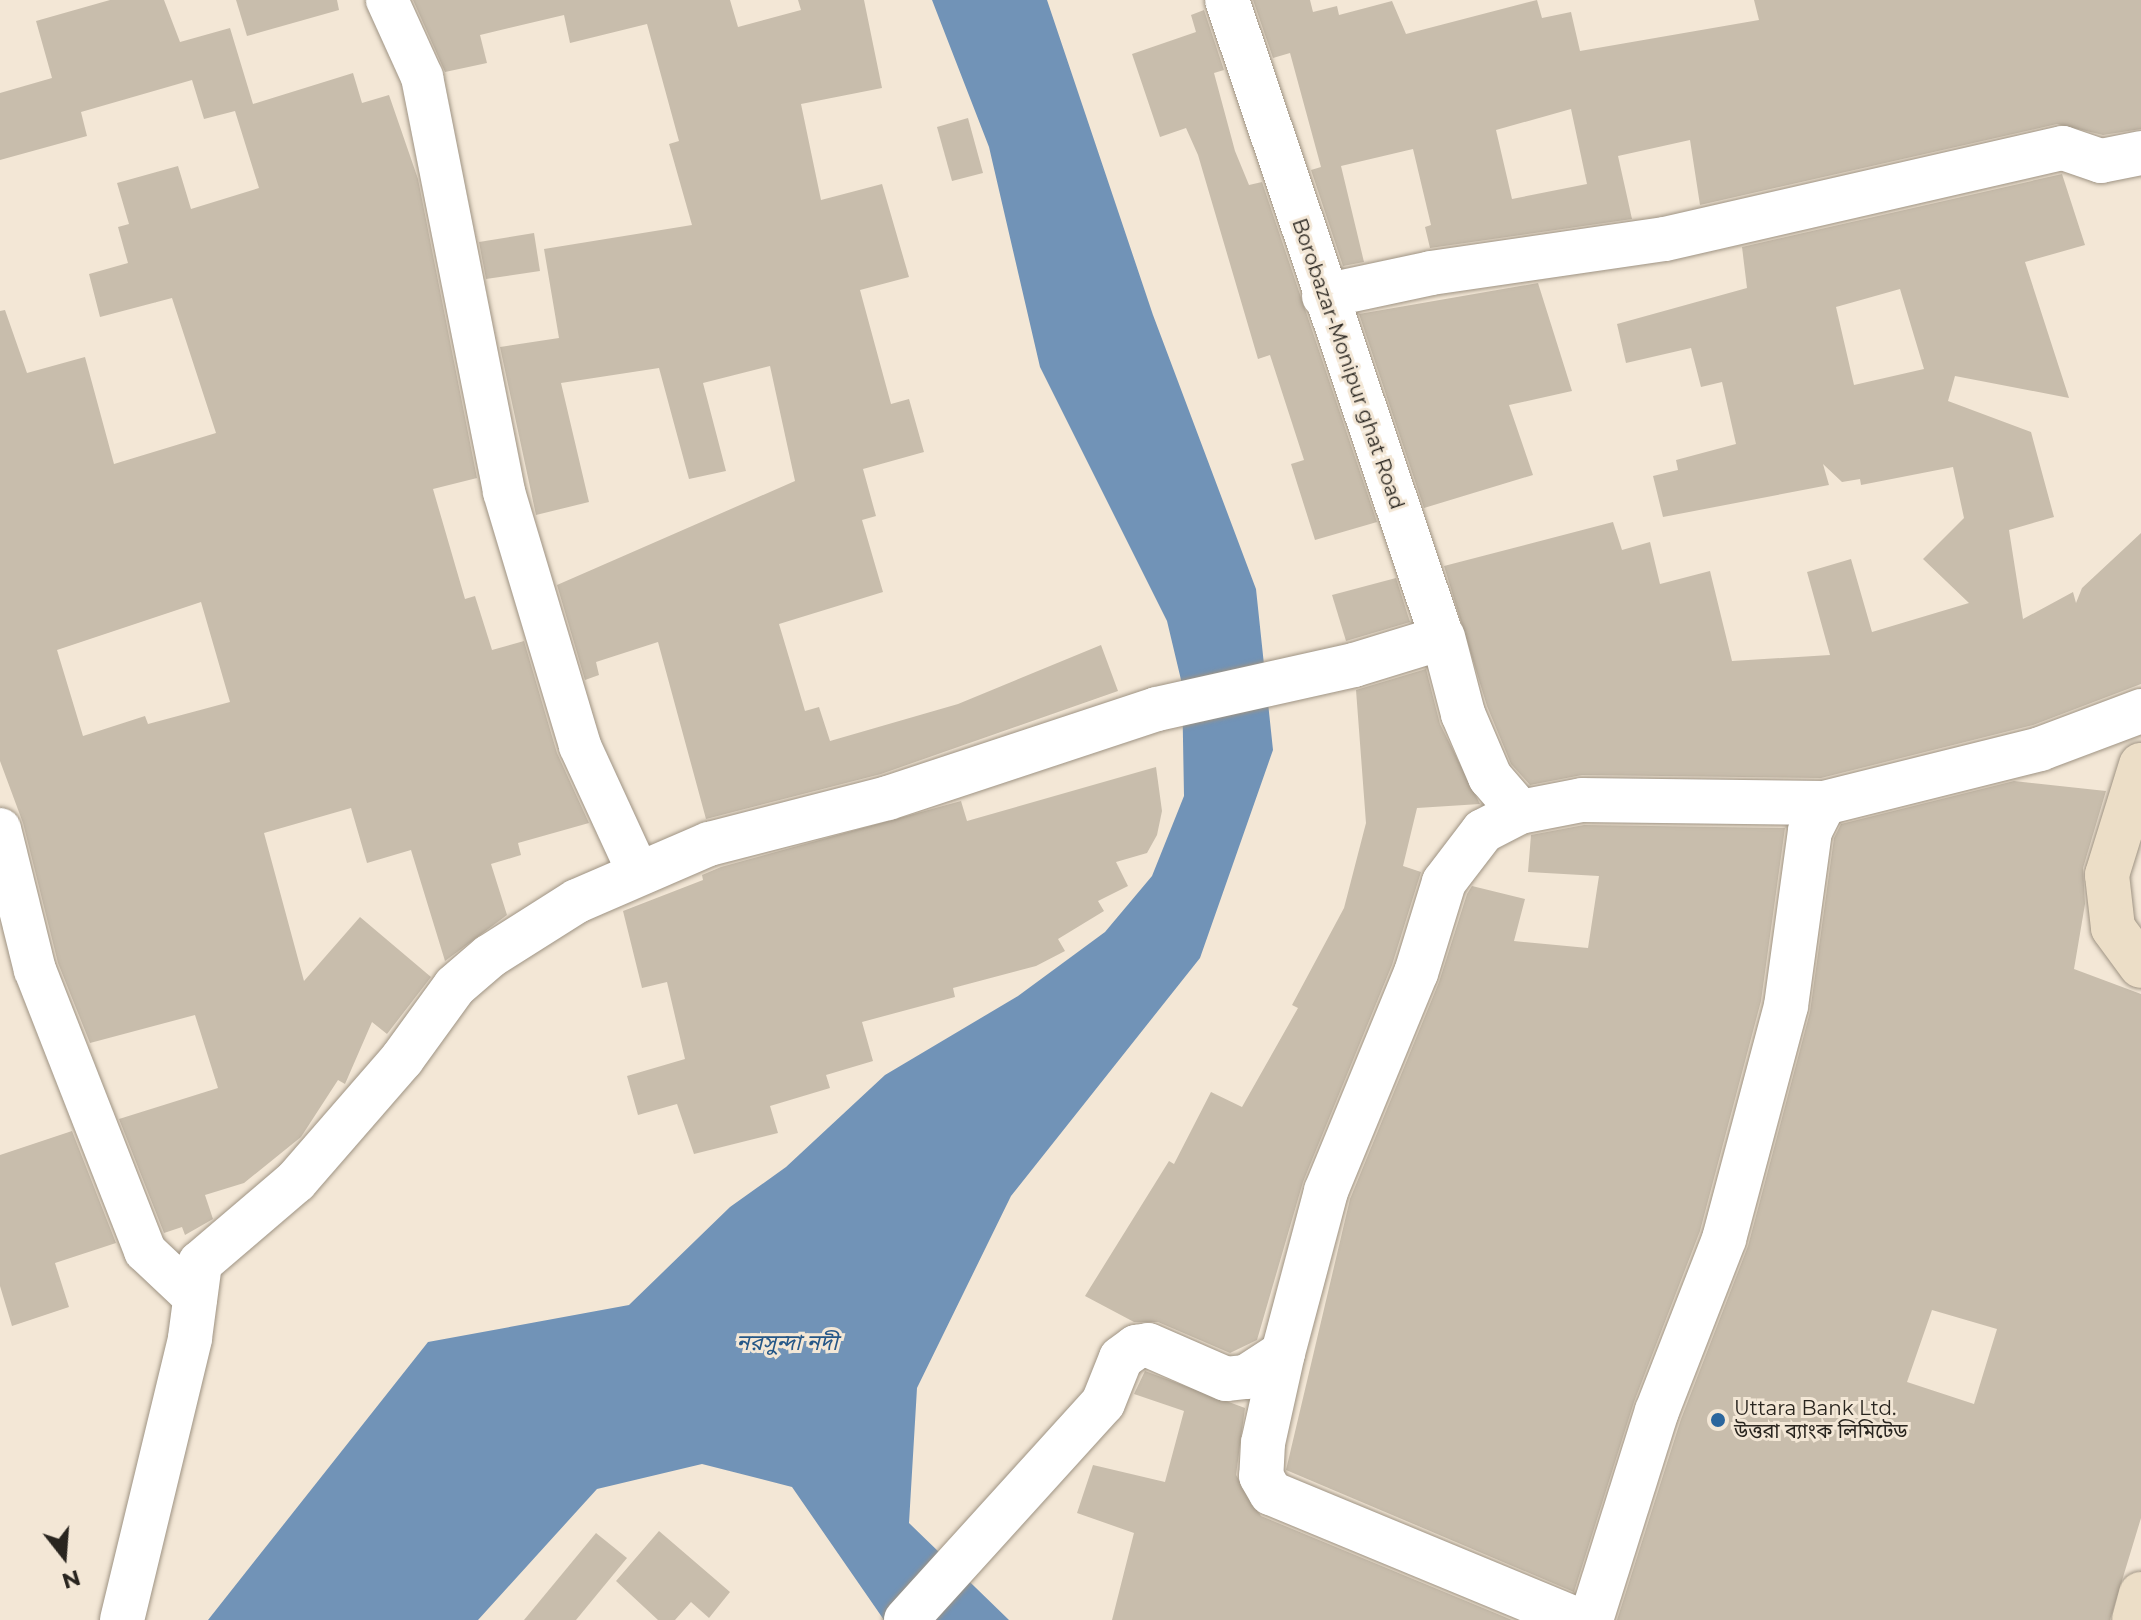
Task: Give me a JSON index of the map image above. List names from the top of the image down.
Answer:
{
  "streets": {
    "street": ["Borobazar-Monipur ghat Road"]
  },
  "water": ["নরসুন্দা নদী"],
  "places": ["Uttara Bank Ltd. উত্তরা ব্যাংক লিমিটেড"],
  "north": "bottom"
}
